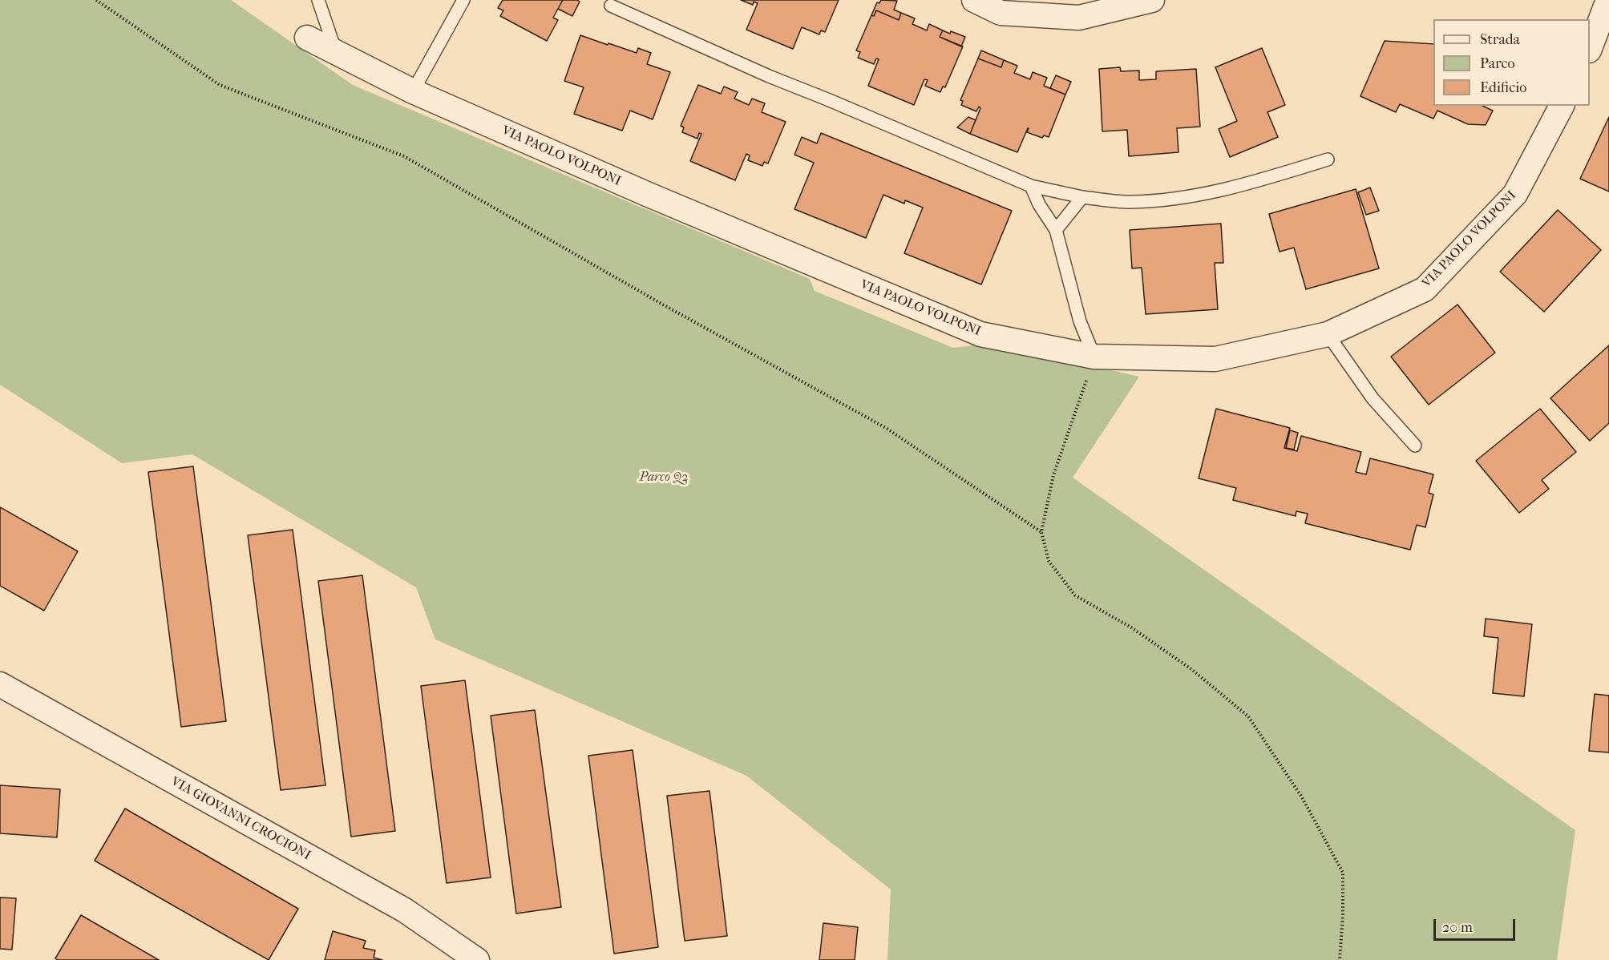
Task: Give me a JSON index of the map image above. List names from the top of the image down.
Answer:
{
  "streets": {
    "street": ["VIA PAOLO VOLPONI", "VIA GIOVANNI CROCIONI"]
  },
  "parks": ["Parco Q2"],
  "legend": ["Strada", "Parco", "Edificio"],
  "scale_bar": "20 m"
}
